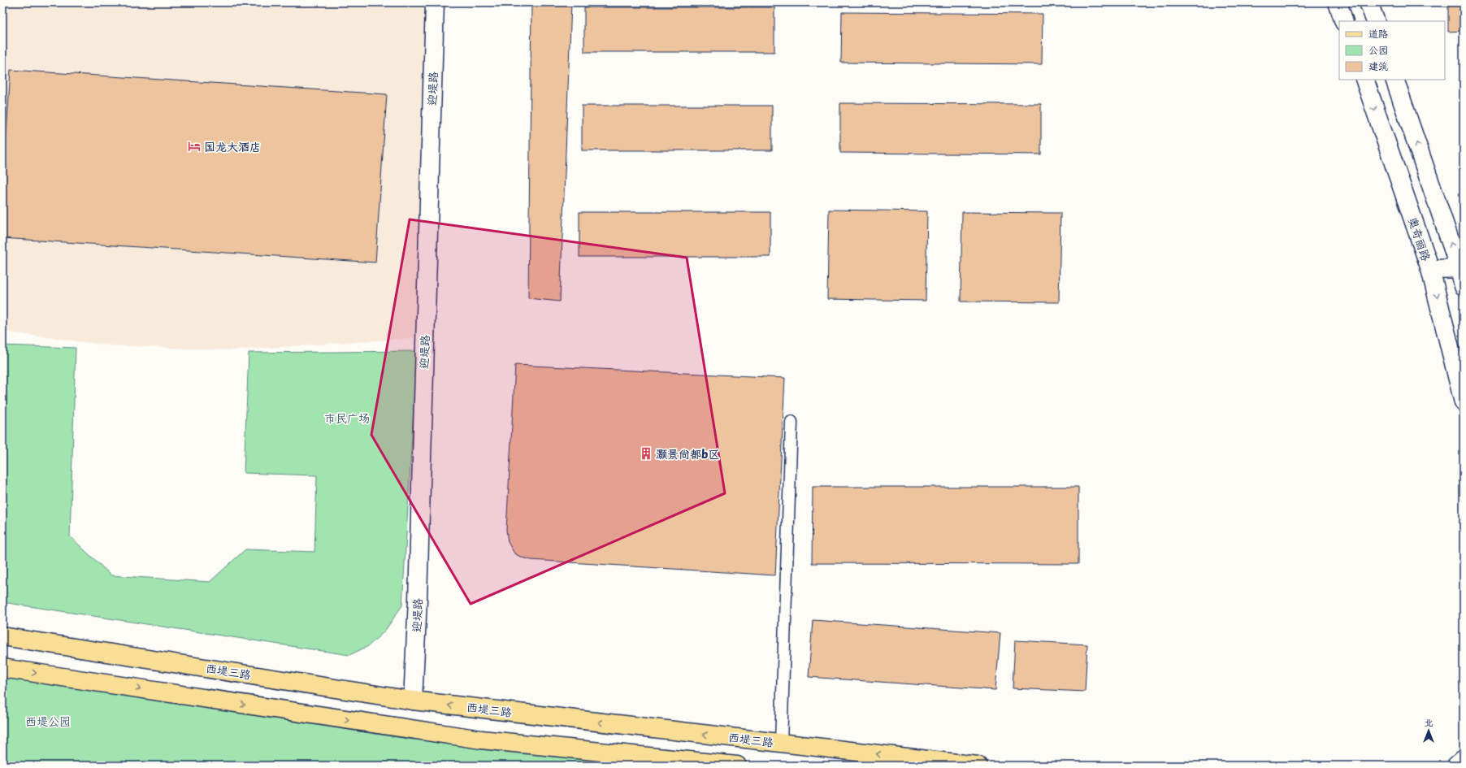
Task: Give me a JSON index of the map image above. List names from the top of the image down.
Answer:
{
  "streets": {
    "main road": ["西堤三路"],
    "street": ["迎堤路", "奥奇丽路"]
  },
  "crossings": [
    ["迎堤路", "西堤三路"]
  ],
  "parks": ["市民广场", "西堤公园"],
  "places": {
    "hotel": ["国龙大酒店"],
    "building": ["灏景尚都b区"]
  },
  "legend": ["道路", "公园", "建筑"],
  "north": "top"
}
